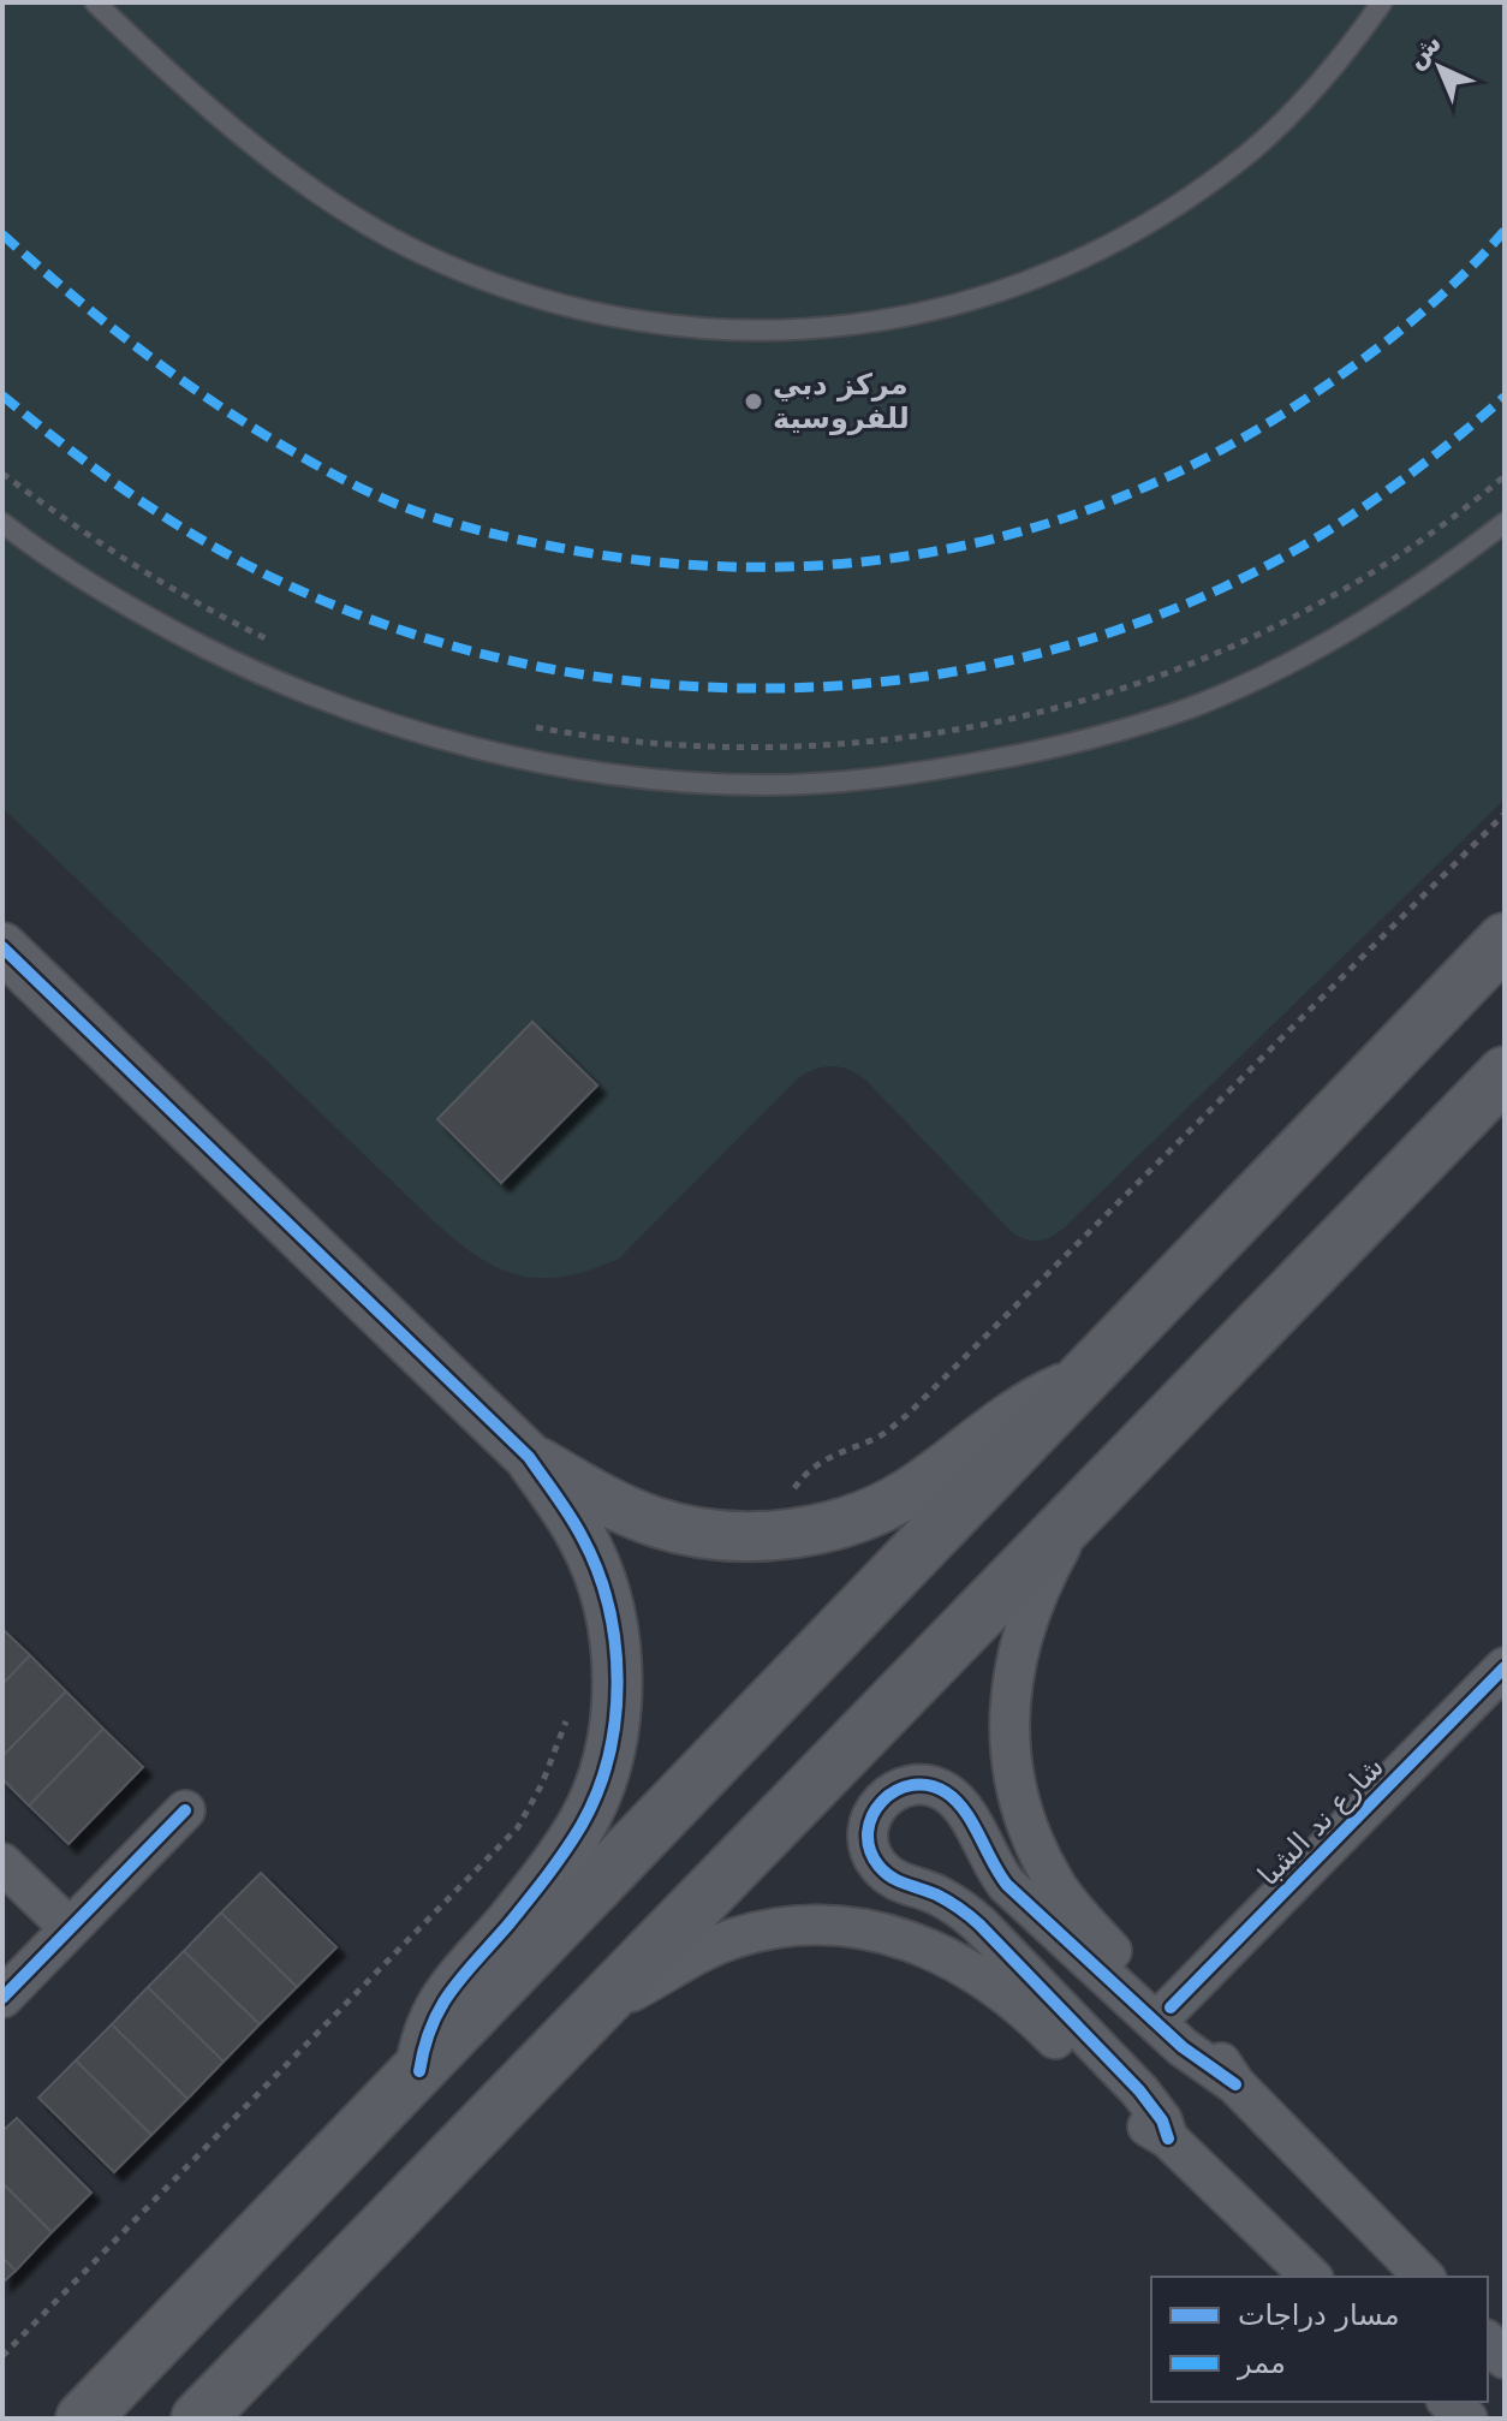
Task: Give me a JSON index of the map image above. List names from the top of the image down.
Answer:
{
  "streets": {
    "street": ["شارع ند الشبا"]
  },
  "places": ["مركز دبي للفروسية"],
  "legend": ["مسار دراجات", "ممر"],
  "north": "top left"
}
